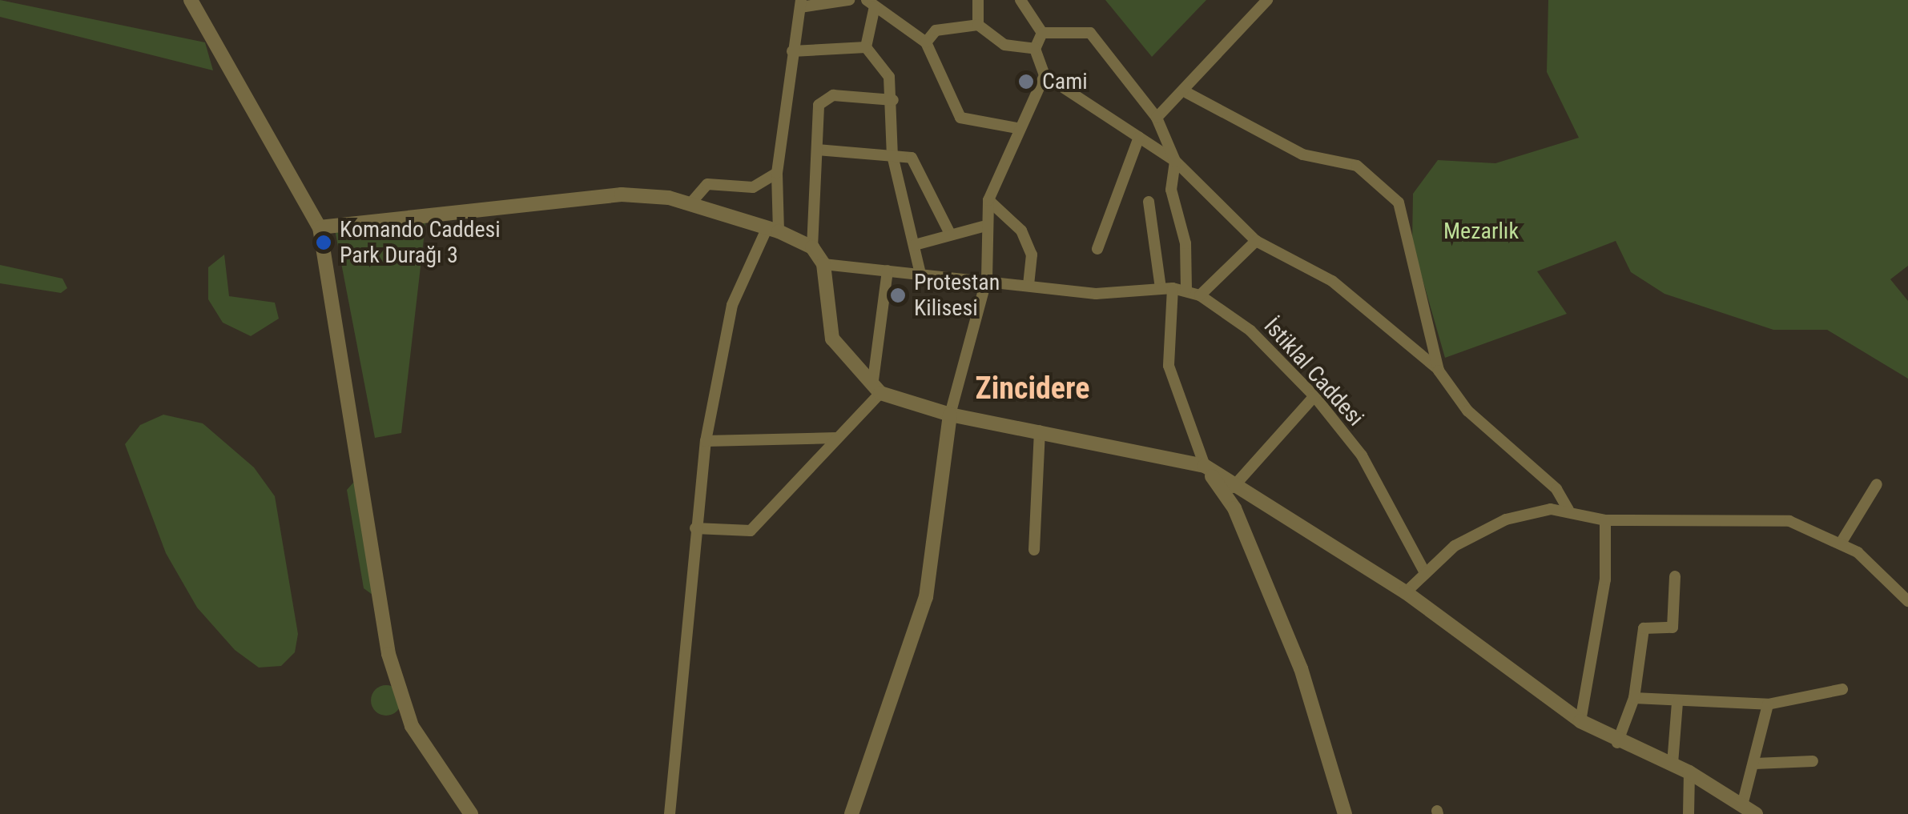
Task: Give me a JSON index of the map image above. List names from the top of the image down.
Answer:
{
  "streets": {
    "street": ["İstiklal Caddesi"]
  },
  "districts": ["Zincidere"],
  "parks": ["Mezarlık"],
  "places": ["Cami", "Komando Caddesi Park Durağı 3", "Protestan Kilisesi"]
}
